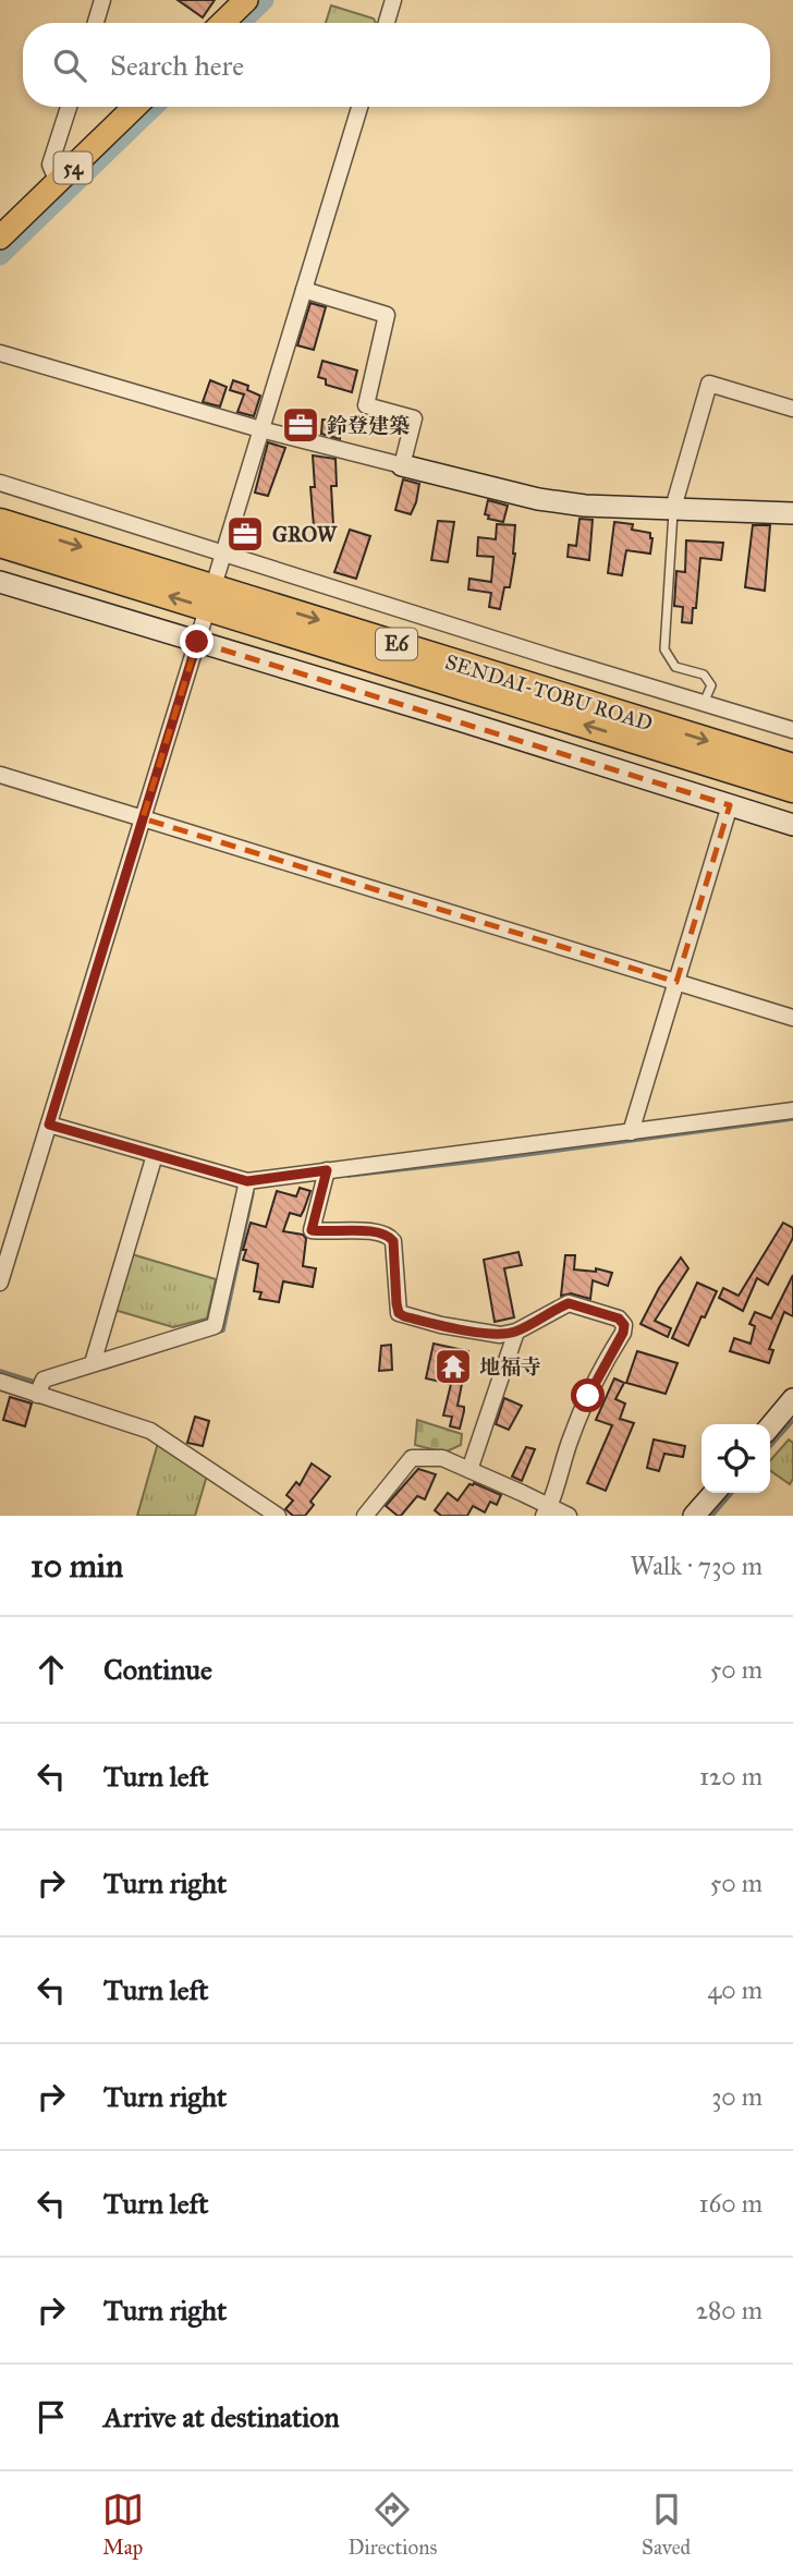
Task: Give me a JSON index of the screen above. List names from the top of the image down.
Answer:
{
  "streets": {
    "highway": ["E6", "SENDAI-TOBU ROAD"],
    "main road": ["54"]
  },
  "places": {
    "office": ["鈴登建築", "GROW"],
    "temple": ["地福寺"]
  },
  "page": {
    "search": "Search here",
    "heading": ["10 min", "Walk · 730 m"],
    "list": [
      ["Continue", "50 m"],
      ["Turn left", "120 m"],
      ["Turn right", "50 m"],
      ["Turn left", "40 m"],
      ["Turn right", "30 m"],
      ["Turn left", "160 m"],
      ["Turn right", "280 m"],
      "Arrive at destination"
    ],
    "nav": ["Map", "Directions", "Saved"]
  }
}
